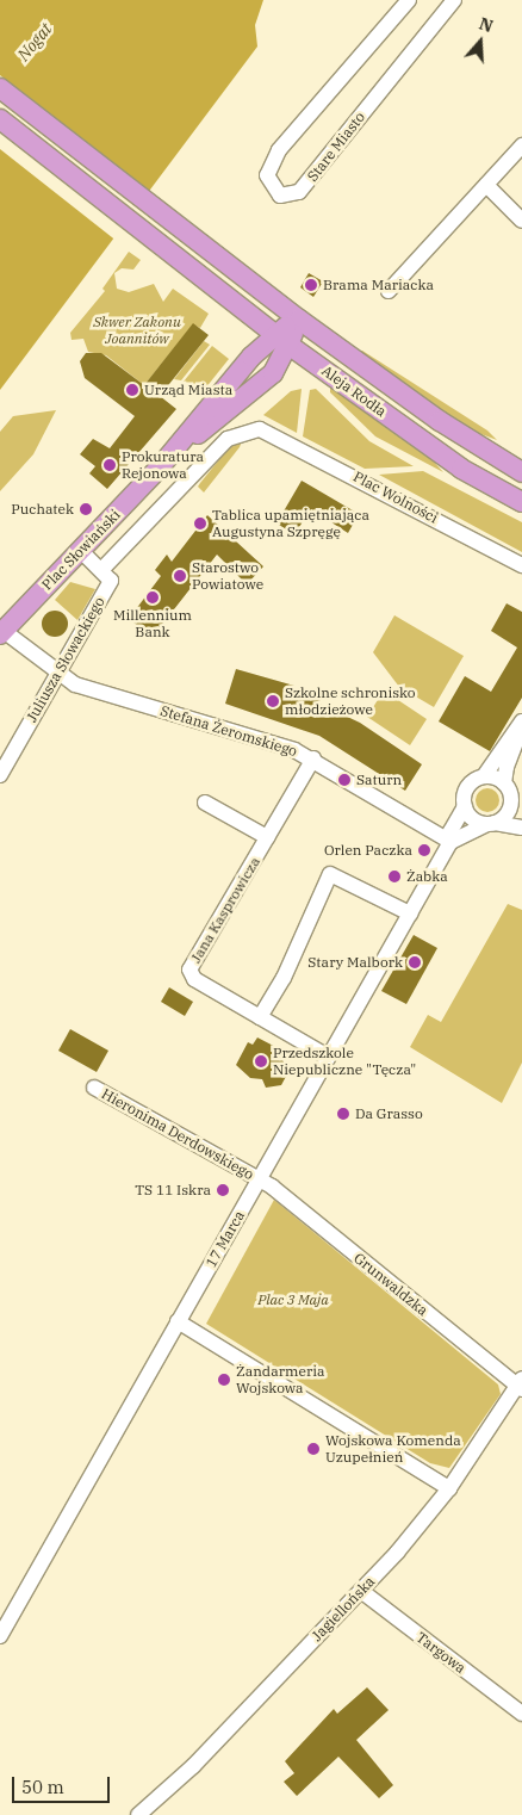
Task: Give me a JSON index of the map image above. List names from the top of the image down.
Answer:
{
  "streets": {
    "main road": ["Aleja Rodła", "Plac Słowiański"],
    "street": [
      "Stare Miasto",
      "Plac Wolności",
      "Juliusza Słowackiego",
      "Stefana Żeromskiego",
      "Jana Kasprowicza",
      "Hieronima Derdowskiego",
      "17 Marca",
      "Grunwaldzka",
      "Jagiellońska",
      "Targowa"
    ]
  },
  "crossings": [
    ["Aleja Rodła", "Plac Słowiański"],
    ["Plac Wolności", "Plac Słowiański"],
    ["Plac Słowiański", "Juliusza Słowackiego"],
    ["Plac Słowiański", "Stefana Żeromskiego"],
    ["Juliusza Słowackiego", "Stefana Żeromskiego"],
    ["Stefana Żeromskiego", "Jana Kasprowicza"],
    ["Stefana Żeromskiego", "17 Marca"],
    ["Jana Kasprowicza", "17 Marca"],
    ["Hieronima Derdowskiego", "17 Marca"],
    ["Hieronima Derdowskiego", "Grunwaldzka"],
    ["17 Marca", "Grunwaldzka"],
    ["Grunwaldzka", "Jagiellońska"],
    ["Jagiellońska", "Targowa"]
  ],
  "water": ["Nogat"],
  "parks": ["Skwer Zakonu Joannitów", "Plac 3 Maja"],
  "places": [
    "Brama Mariacka",
    "Urząd Miasta",
    "Prokuratura Rejonowa",
    "Puchatek",
    "Tablica upamiętniająca Augustyna Szpręgę",
    "Starostwo Powiatowe",
    "Millennium Bank",
    "Szkolne schronisko młodzieżowe",
    "Saturn",
    "Orlen Paczka",
    "Żabka",
    "Stary Malbork",
    "Przedszkole Niepubliczne \"Tęcza\"",
    "Da Grasso",
    "TS 11 Iskra",
    "Żandarmeria Wojskowa",
    "Wojskowa Komenda Uzupełnień"
  ],
  "scale_bar": "50 m",
  "north": "top"
}
